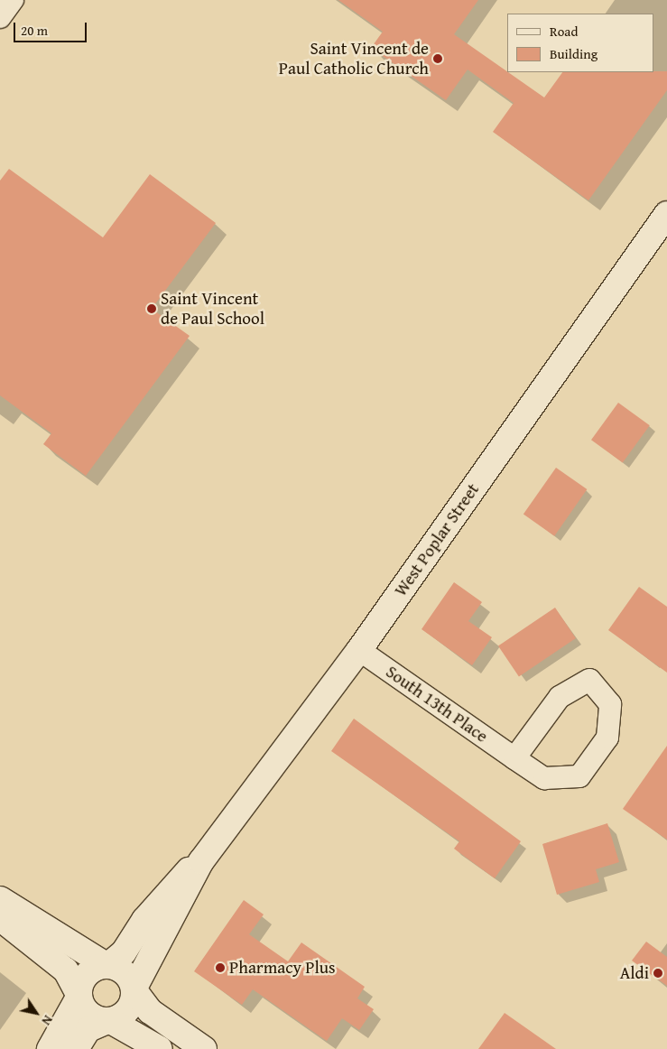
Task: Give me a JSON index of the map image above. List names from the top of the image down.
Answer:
{
  "streets": {
    "street": ["West Poplar Street", "South 13th Place"]
  },
  "crossings": [
    ["West Poplar Street", "South 13th Place"]
  ],
  "places": [
    "Saint Vincent de Paul Catholic Church",
    "Saint Vincent de Paul School",
    "Pharmacy Plus",
    "Aldi"
  ],
  "legend": ["Road", "Building"],
  "scale_bar": "20 m",
  "north": "bottom right"
}
